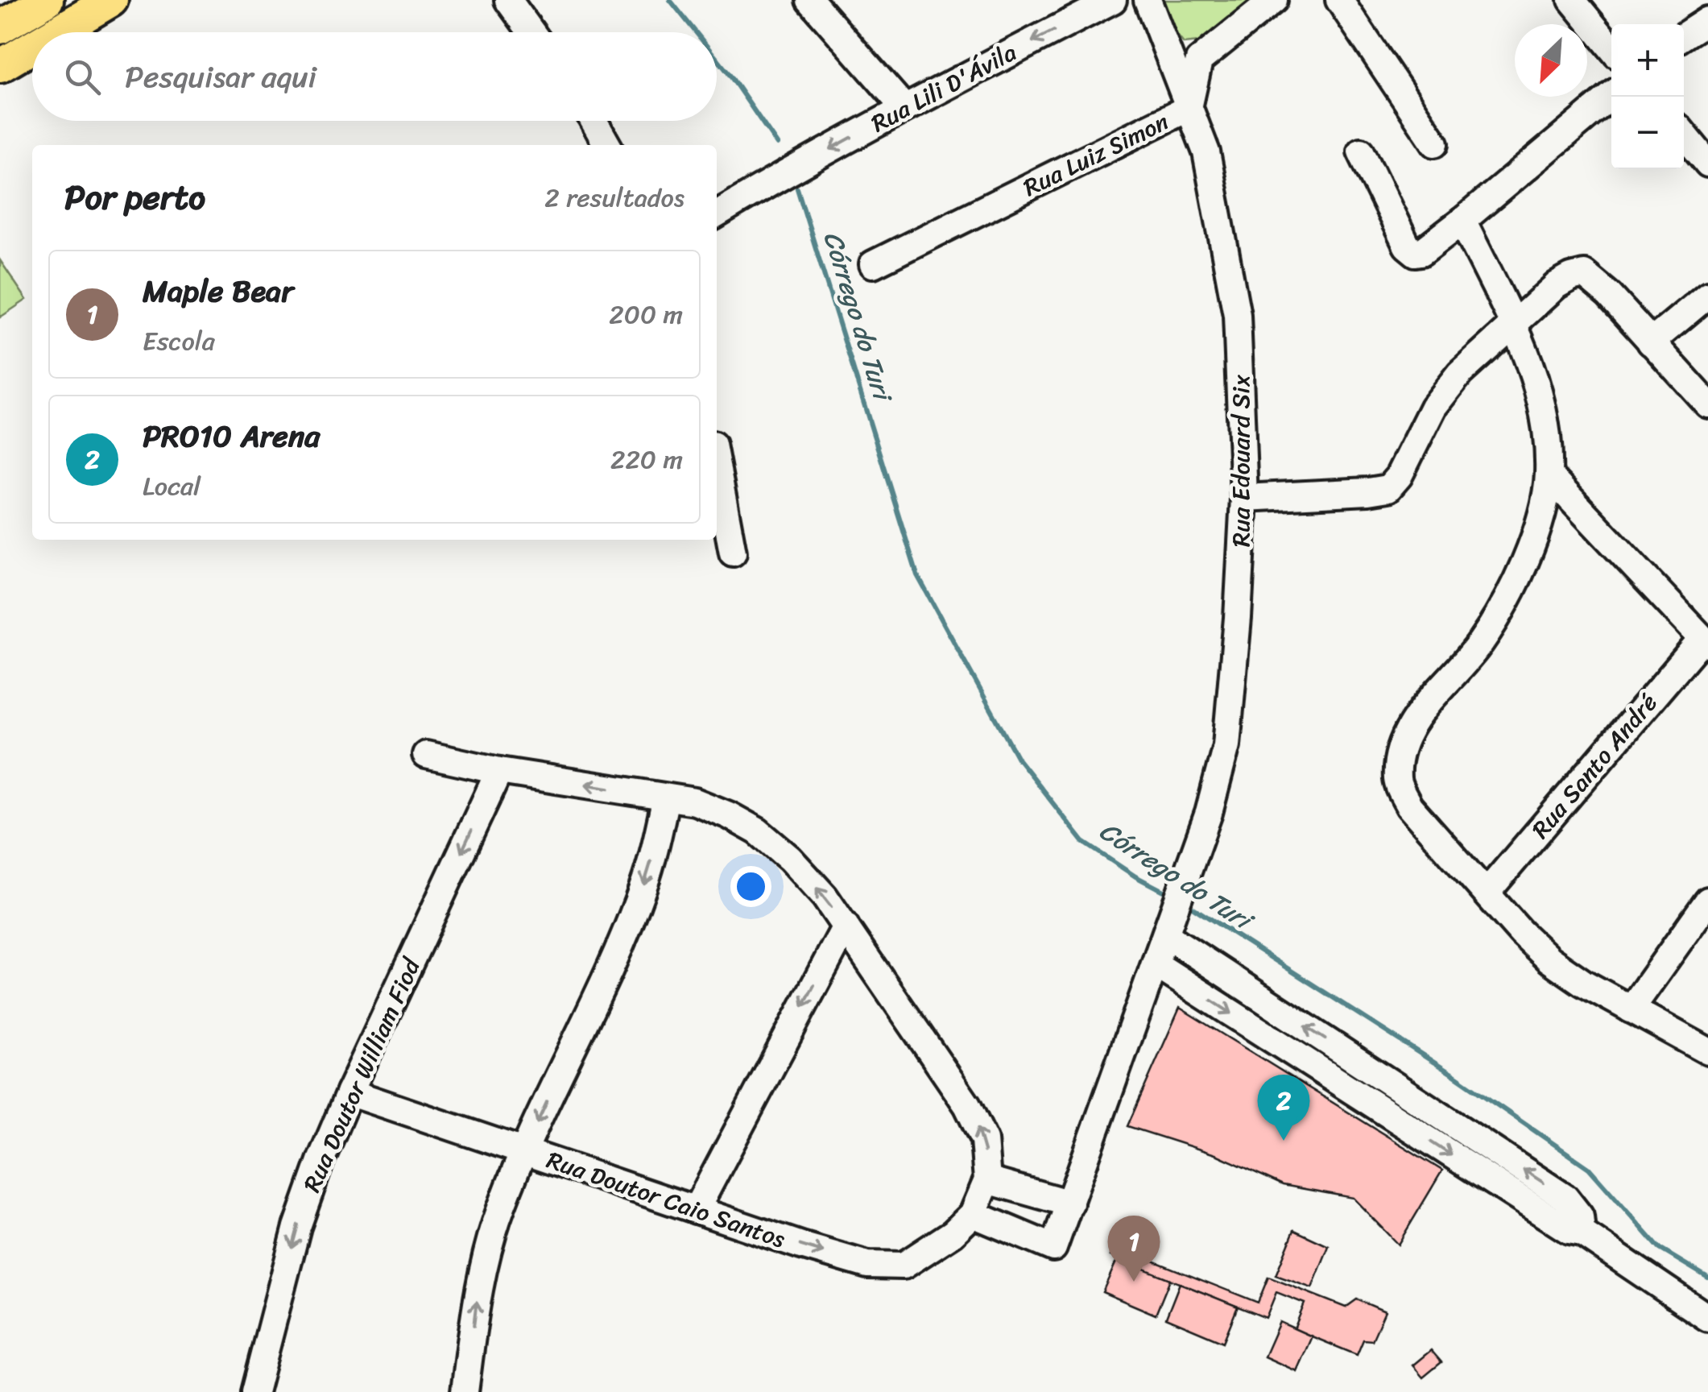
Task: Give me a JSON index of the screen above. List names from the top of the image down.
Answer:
{
  "streets": {
    "street": [
      "Rua Lili D'Ávila",
      "Rua Luiz Simon",
      "Rua Edouard Six",
      "Rua Santo André",
      "Rua Doutor William Fiod",
      "Rua Doutor Caio Santos"
    ]
  },
  "crossings": [
    ["Rua Luiz Simon", "Rua Edouard Six"],
    ["Rua Edouard Six", "Rua Doutor Caio Santos"],
    ["Rua Doutor William Fiod", "Rua Doutor Caio Santos"]
  ],
  "one_way": ["Rua Lili D'Ávila", "Rua Doutor Caio Santos"],
  "water": ["Córrego do Turi"],
  "north": "bottom left",
  "page": {
    "map_buttons": ["+", "−"],
    "search": "Pesquisar aqui",
    "heading": ["Por perto", "2 resultados"],
    "list": [
      {
        "mark": "1",
        "name": "Maple Bear",
        "note": "Escola",
        "value": "200 m"
      },
      {
        "mark": "2",
        "name": "PRO10 Arena",
        "note": "Local",
        "value": "220 m"
      }
    ],
    "pins": ["2", "1"]
  }
}
